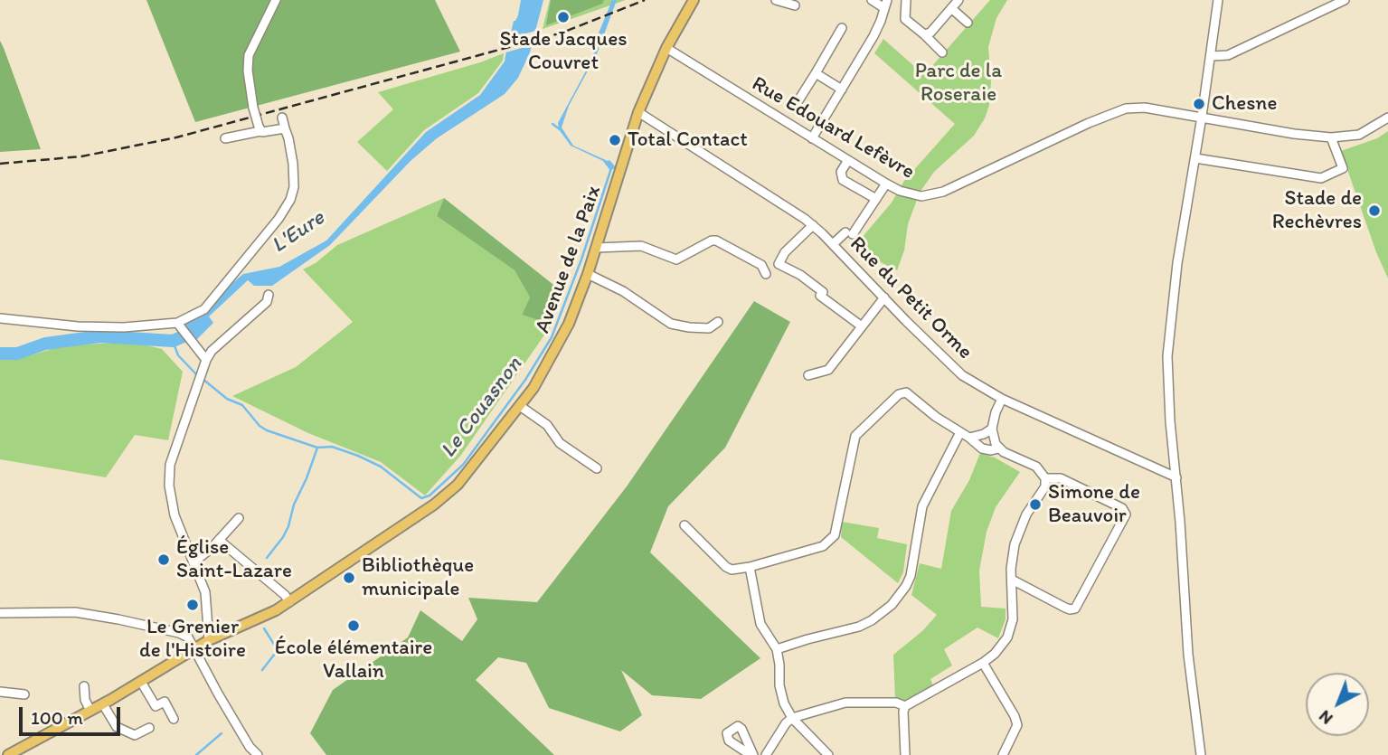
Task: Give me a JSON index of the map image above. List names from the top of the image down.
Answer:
{
  "streets": {
    "main road": ["Avenue de la Paix"],
    "street": ["Rue Edouard Lefèvre", "Rue du Petit Orme"]
  },
  "crossings": [
    ["Rue Edouard Lefèvre", "Avenue de la Paix"],
    ["Avenue de la Paix", "Rue du Petit Orme"]
  ],
  "water": ["L'Eure", "Le Couasnon"],
  "parks": ["Parc de la Roseraie"],
  "places": [
    "Stade Jacques Couvret",
    "Chesne",
    "Total Contact",
    "Stade de Rechèvres",
    "Simone de Beauvoir",
    "Église Saint-Lazare",
    "Bibliothèque municipale",
    "Le Grenier de l'Histoire",
    "École élémentaire Vallain"
  ],
  "scale_bar": "100 m",
  "north": "bottom left"
}
